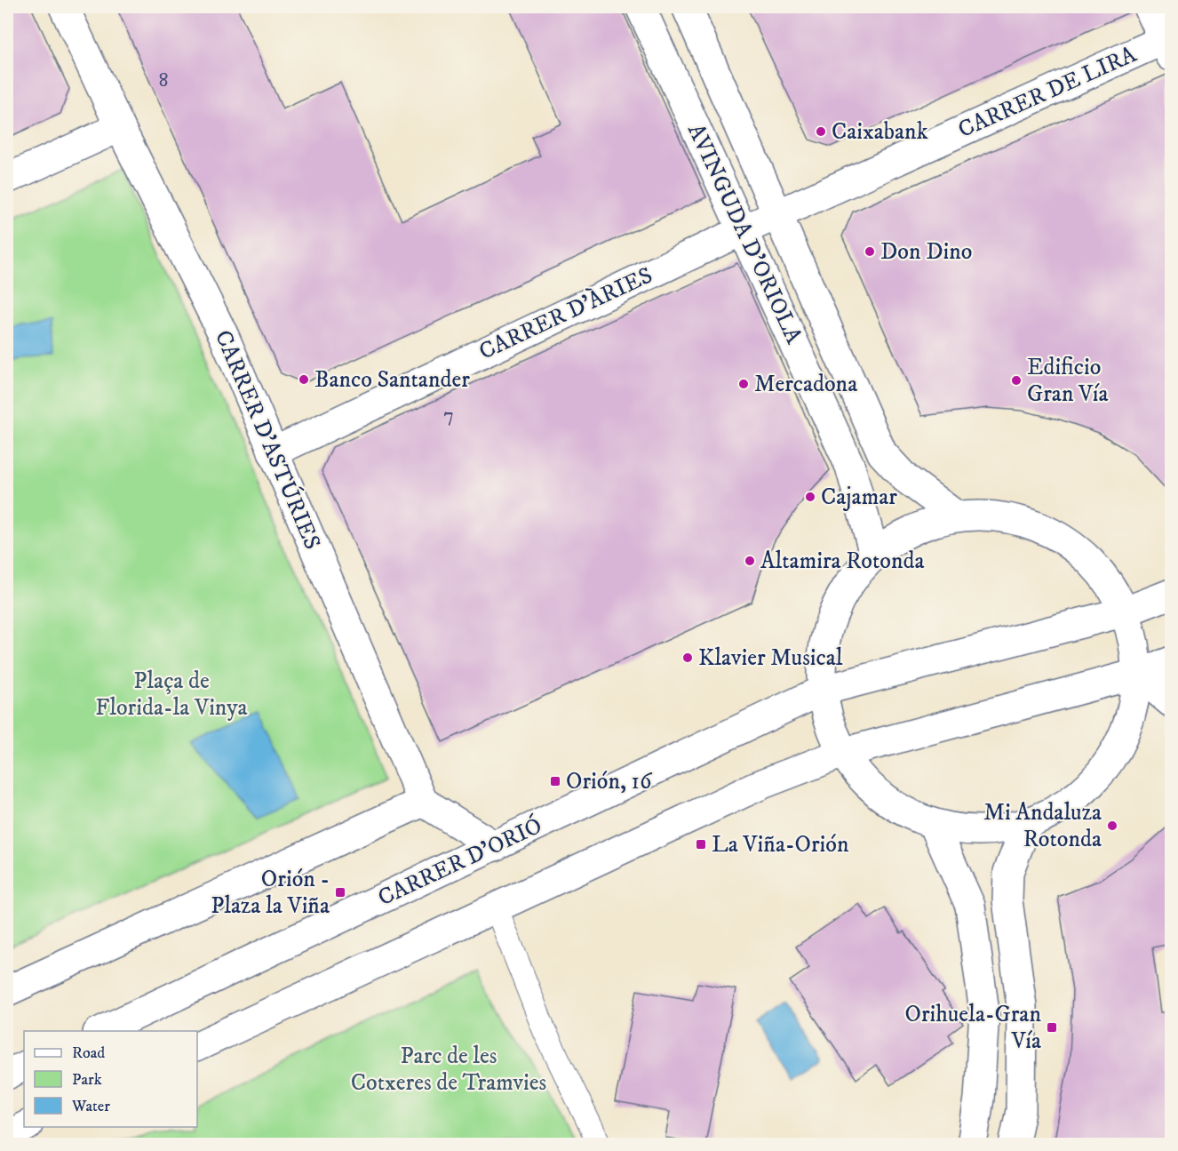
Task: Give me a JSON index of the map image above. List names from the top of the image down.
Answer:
{
  "streets": {
    "main road": [
      "CARRER DE LIRA",
      "AVINGUDA D'ORIOLA",
      "CARRER D'ÀRIES",
      "CARRER D'ASTÚRIES",
      "CARRER D'ORIÓ"
    ]
  },
  "crossings": [
    ["CARRER DE LIRA", "AVINGUDA D'ORIOLA"],
    ["CARRER DE LIRA", "CARRER D'ÀRIES"],
    ["AVINGUDA D'ORIOLA", "CARRER D'ÀRIES"],
    ["CARRER D'ÀRIES", "CARRER D'ASTÚRIES"]
  ],
  "parks": ["Plaça de Florida-la Vinya", "Parc de les Cotxeres de Tramvies"],
  "places": {
    "other": [
      "Caixabank",
      "Don Dino",
      "Banco Santander",
      "Edificio Gran Vía",
      "Mercadona",
      "Cajamar",
      "Altamira Rotonda",
      "Klavier Musical",
      "Mi Andaluza Rotonda"
    ],
    "transit": [
      "Orión, 16",
      "La Viña-Orión",
      "Orión - Plaza la Viña",
      "Orihuela-Gran Vía"
    ]
  },
  "house_numbers": ["8", "7"],
  "legend": ["Road", "Park", "Water"]
}
